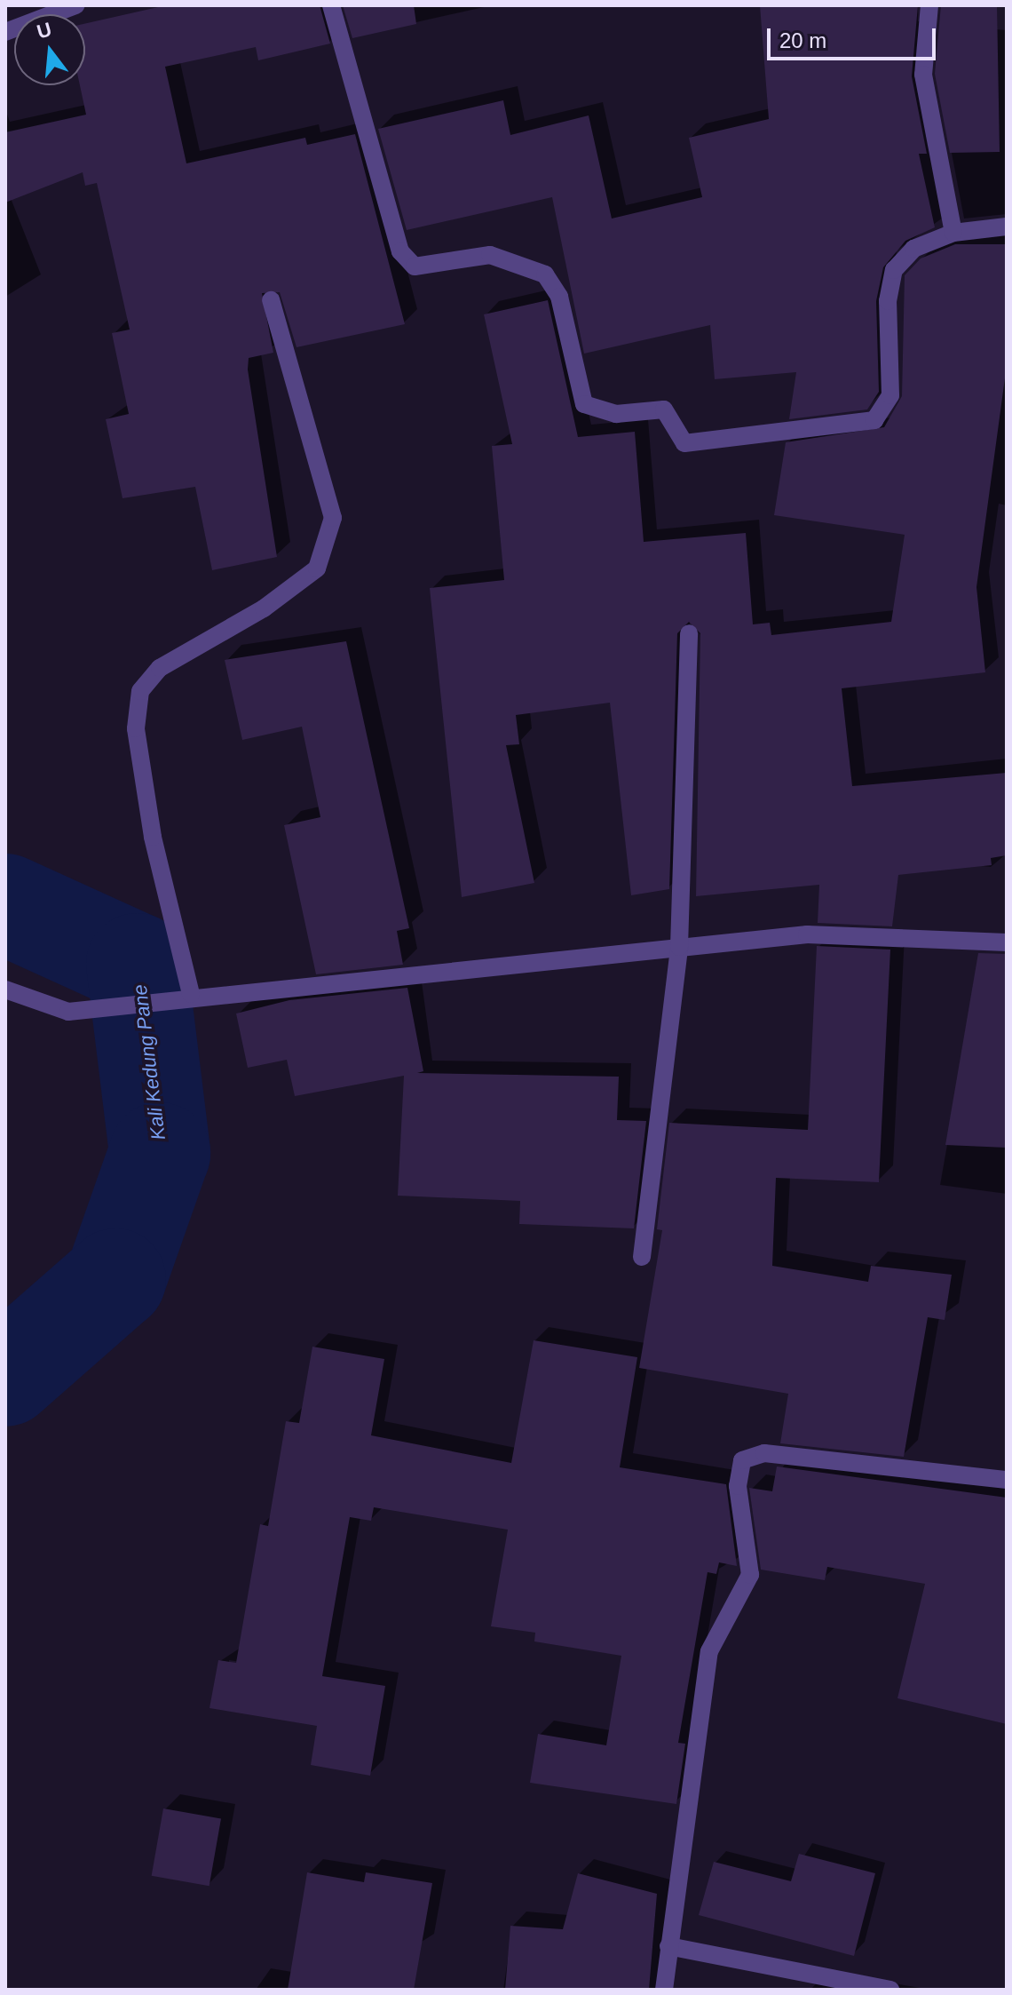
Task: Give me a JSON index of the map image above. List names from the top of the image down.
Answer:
{
  "water": ["Kali Kedung Pane"],
  "scale_bar": "20 m",
  "north": "top"
}
